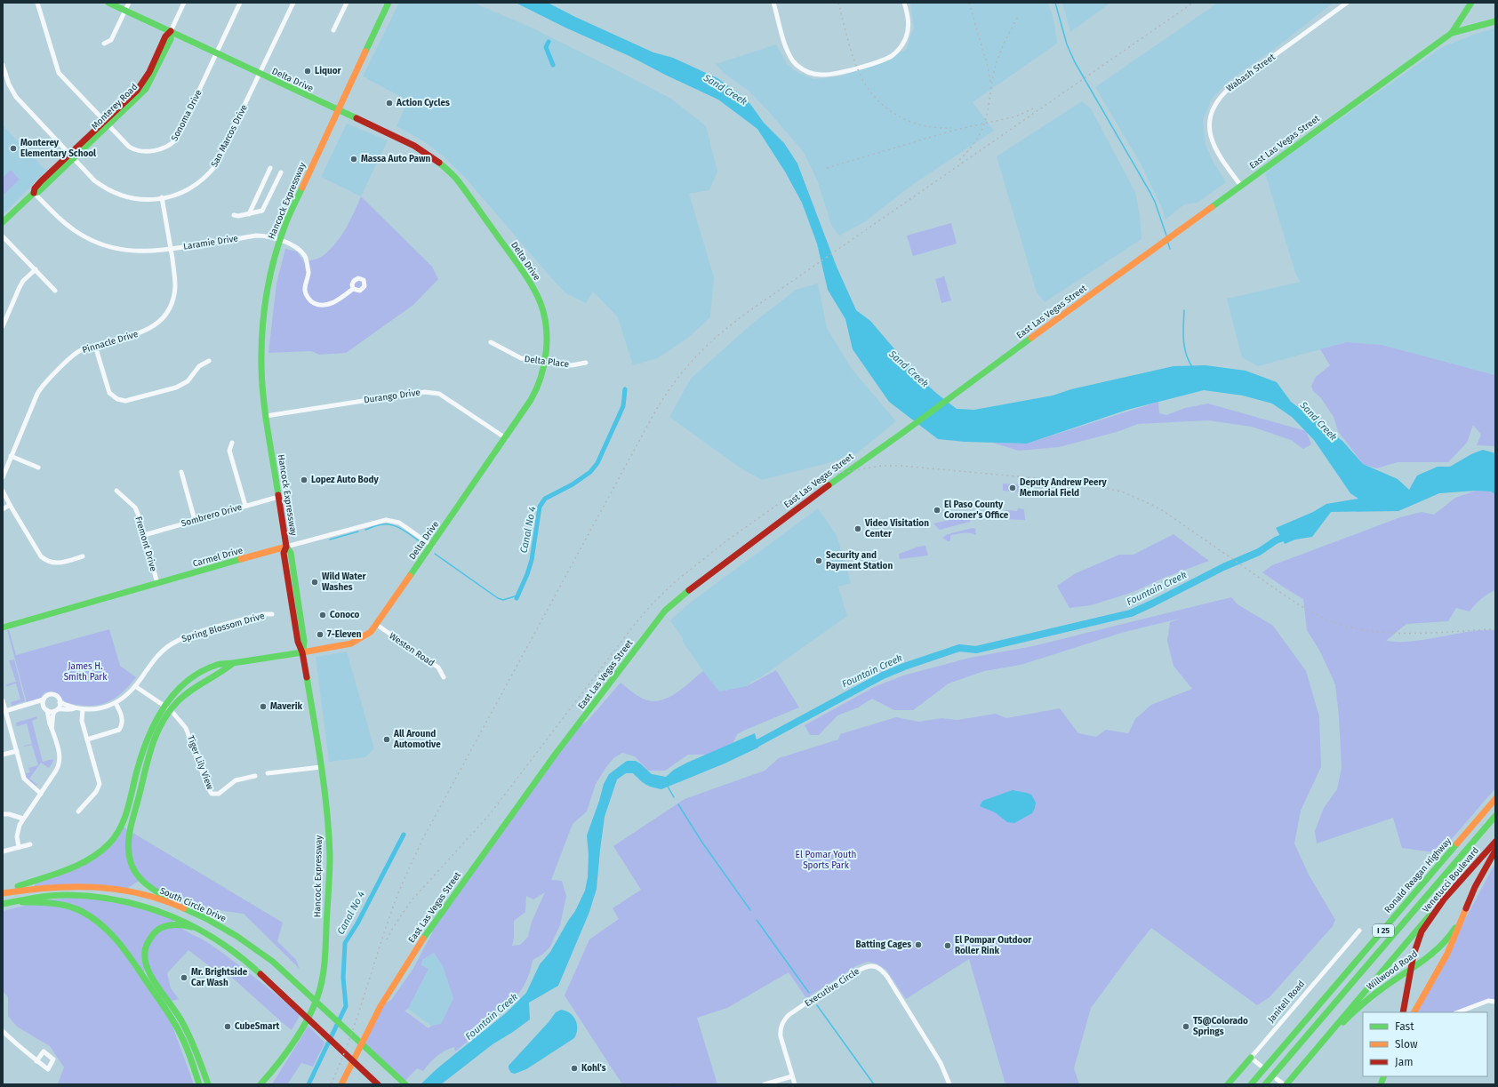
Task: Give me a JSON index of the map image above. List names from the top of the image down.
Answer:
{
  "streets": {
    "main road": [
      "Delta Drive",
      "Monterey Road",
      "East Las Vegas Street",
      "Hancock Expressway",
      "Carmel Drive",
      "Ronald Reagan Highway",
      "Venetucci Boulevard",
      "South Circle Drive",
      "I 25",
      "Willwood Road",
      "Janitell Road"
    ],
    "street": [
      "Wabash Street",
      "Sonoma Drive",
      "San Marcos Drive",
      "Laramie Drive",
      "Pinnacle Drive",
      "Delta Place",
      "Durango Drive",
      "Sombrero Drive",
      "Fremont Drive",
      "Spring Blossom Drive",
      "Westen Road",
      "Tiger Lily View",
      "Executive Circle"
    ]
  },
  "crossings": [
    ["Wabash Street", "East Las Vegas Street"],
    ["Delta Drive", "Monterey Road"],
    ["Delta Drive", "Sonoma Drive"],
    ["Delta Drive", "San Marcos Drive"],
    ["Delta Drive", "Hancock Expressway"],
    ["Delta Drive", "Delta Place"],
    ["Delta Drive", "Durango Drive"],
    ["Delta Drive", "Carmel Drive"],
    ["Delta Drive", "Westen Road"],
    ["Delta Drive", "South Circle Drive"],
    ["Monterey Road", "Sonoma Drive"],
    ["Monterey Road", "San Marcos Drive"],
    ["Monterey Road", "Laramie Drive"],
    ["San Marcos Drive", "Pinnacle Drive"],
    ["Hancock Expressway", "Laramie Drive"],
    ["Hancock Expressway", "Durango Drive"],
    ["Hancock Expressway", "Sombrero Drive"],
    ["Hancock Expressway", "Carmel Drive"],
    ["Laramie Drive", "Pinnacle Drive"],
    ["Sombrero Drive", "Fremont Drive"],
    ["Fremont Drive", "Carmel Drive"],
    ["Venetucci Boulevard", "Willwood Road"]
  ],
  "water": ["Sand Creek", "Canal No 4", "Fountain Creek"],
  "parks": ["James H. Smith Park", "El Pomar Youth Sports Park"],
  "places": [
    "Liquor",
    "Action Cycles",
    "Monterey Elementary School",
    "Massa Auto Pawn",
    "Lopez Auto Body",
    "Deputy Andrew Peery Memorial Field",
    "El Paso County Coroner's Office",
    "Video Visitation Center",
    "Security and Payment Station",
    "Wild Water Washes",
    "Conoco",
    "7-Eleven",
    "Maverik",
    "All Around Automotive",
    "Batting Cages",
    "El Pompar Outdoor Roller Rink",
    "Mr. Brightside Car Wash",
    "CubeSmart",
    "T5@Colorado Springs",
    "Kohl's"
  ],
  "legend": ["Fast", "Slow", "Jam"]
}
